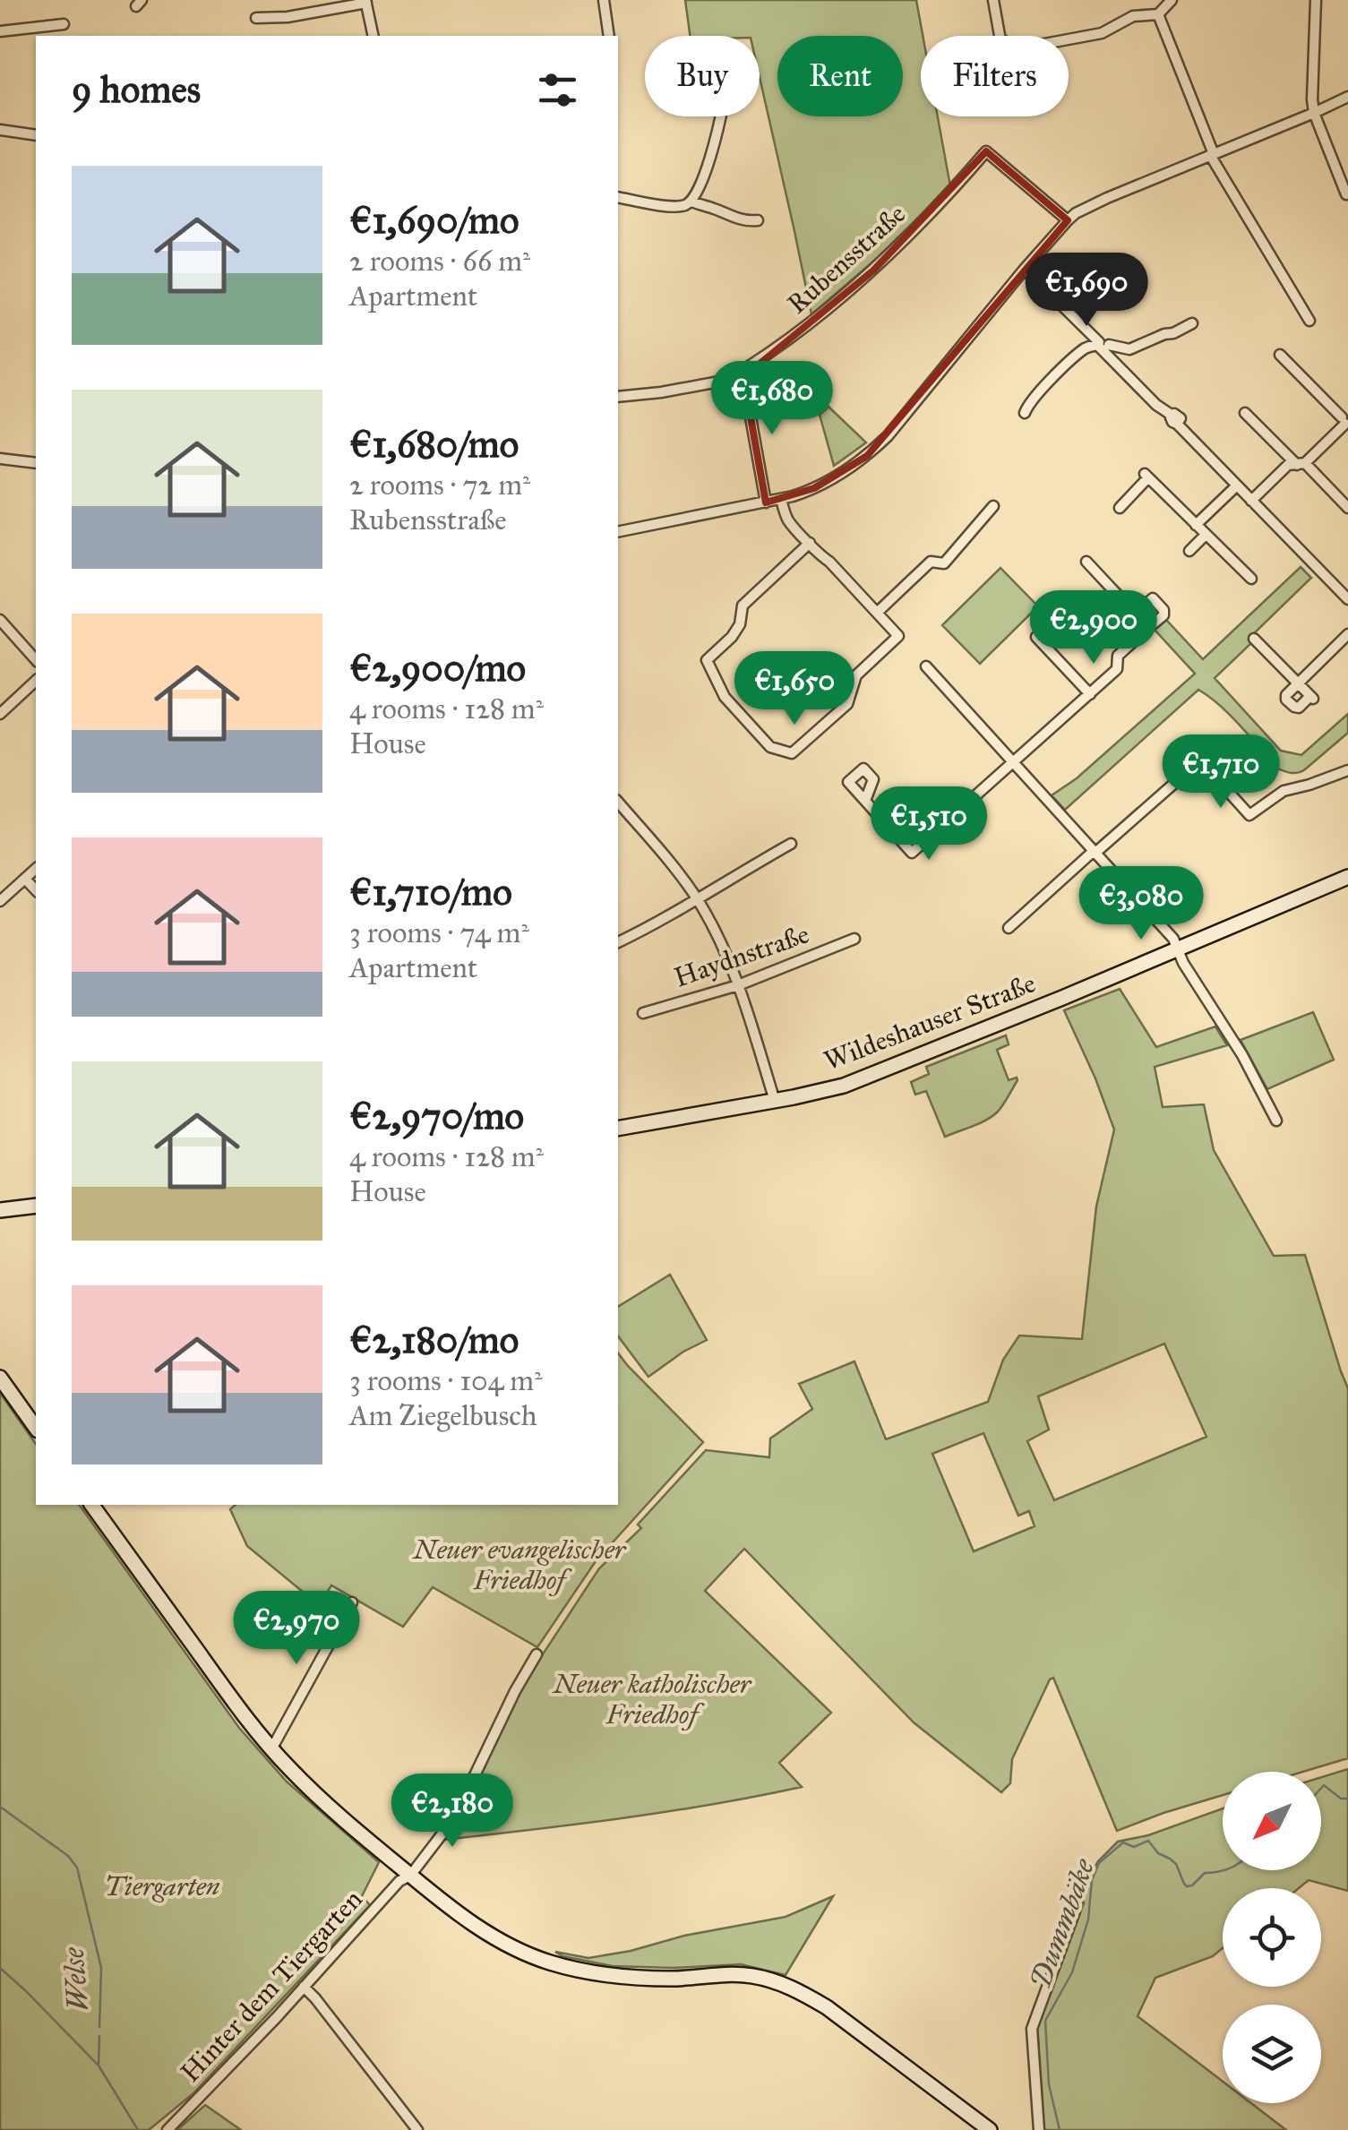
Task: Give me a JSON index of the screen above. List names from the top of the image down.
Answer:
{
  "streets": {
    "main road": ["Wildeshauser Straße"],
    "street": ["Rubensstraße", "Haydnstraße", "Hinter dem Tiergarten"]
  },
  "water": ["Dummbäke", "Welse"],
  "parks": ["Neuer evangelischer Friedhof", "Neuer katholischer Friedhof", "Tiergarten"],
  "north": "bottom left",
  "page": {
    "chip": ["Buy", "Rent", "Filters"],
    "heading": "9 homes",
    "list": [
      {
        "name": "€1,690/mo",
        "note": "2 rooms · 66 m² · Apartment"
      },
      {
        "name": "€1,680/mo",
        "note": "2 rooms · 72 m² · Rubensstraße"
      },
      {
        "name": "€2,900/mo",
        "note": "4 rooms · 128 m² · House"
      },
      {
        "name": "€1,710/mo",
        "note": "3 rooms · 74 m² · Apartment"
      },
      {
        "name": "€2,970/mo",
        "note": "4 rooms · 128 m² · House"
      },
      {
        "name": "€2,180/mo",
        "note": "3 rooms · 104 m² · Am Ziegelbusch"
      }
    ],
    "price": [
      "€1,690",
      "€1,680",
      "€2,900",
      "€1,650",
      "€1,710",
      "€1,510",
      "€3,080",
      "€2,970",
      "€2,180"
    ]
  }
}
